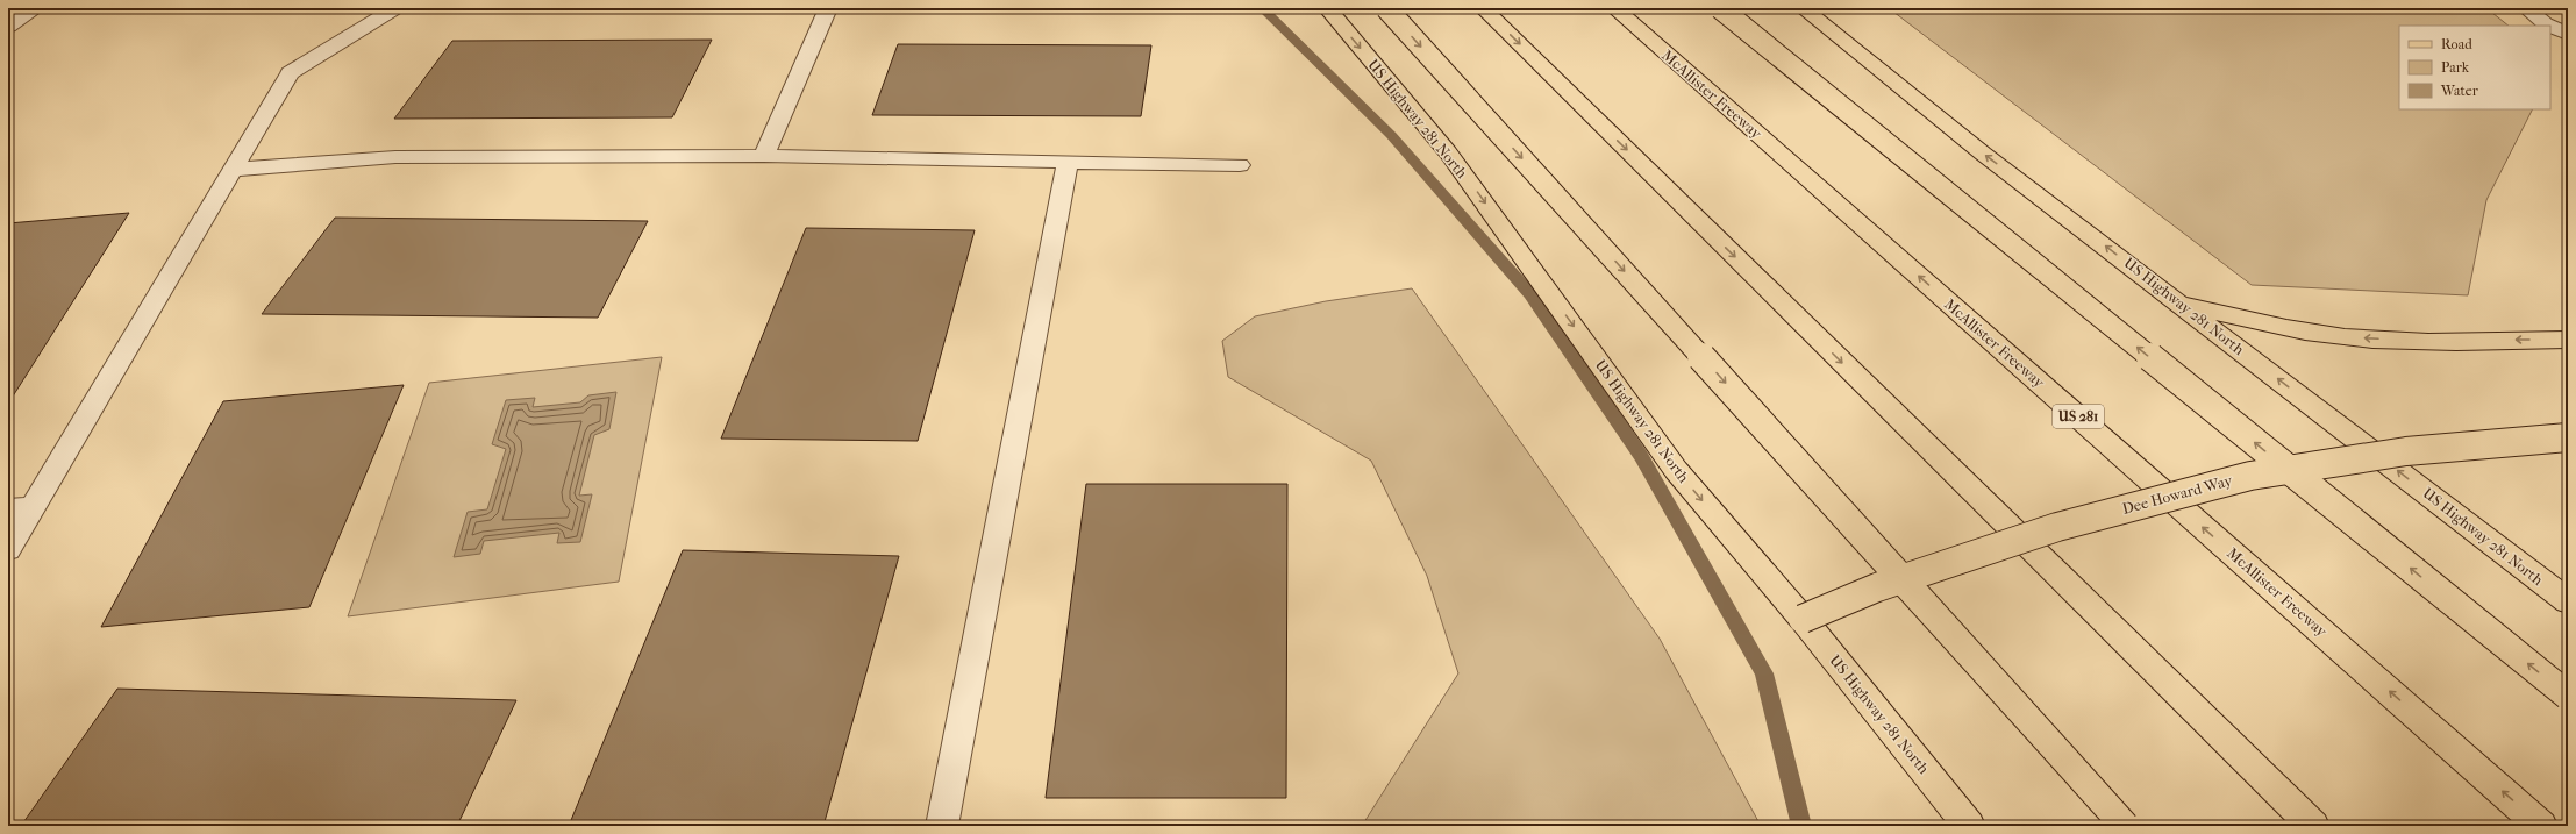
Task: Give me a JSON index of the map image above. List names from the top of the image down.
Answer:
{
  "streets": {
    "main road": [
      "McAllister Freeway",
      "US Highway 281 North",
      "US 281",
      "Dee Howard Way"
    ]
  },
  "crossings": [
    ["US Highway 281 North", "Dee Howard Way"]
  ],
  "legend": ["Road", "Park", "Water"]
}
